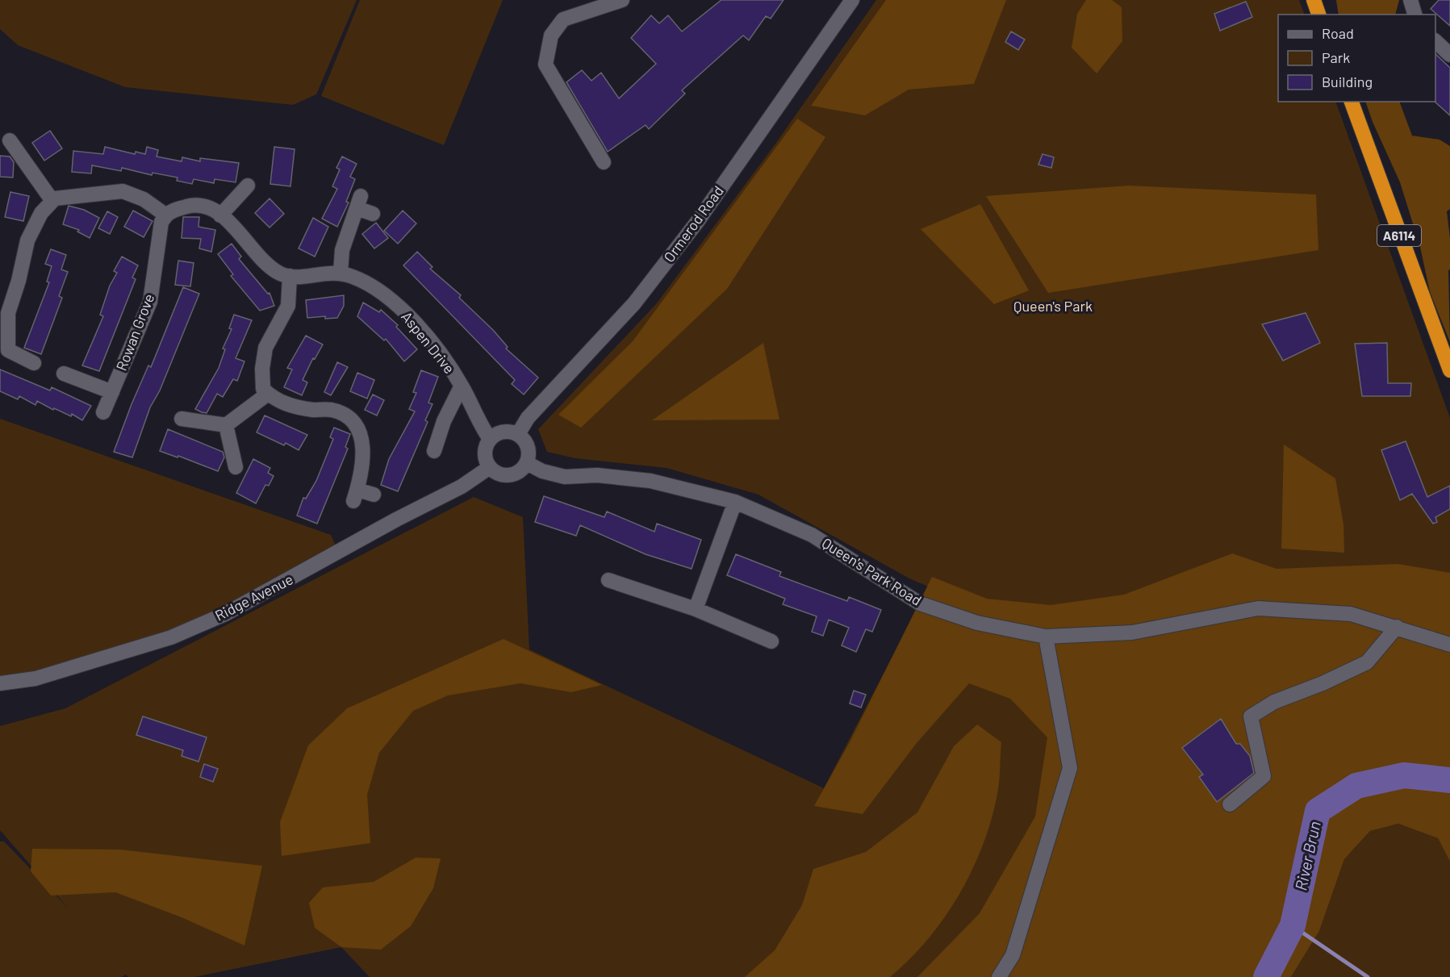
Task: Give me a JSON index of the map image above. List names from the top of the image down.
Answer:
{
  "streets": {
    "highway": ["A6114"],
    "street": [
      "Ormerod Road",
      "Rowan Grove",
      "Aspen Drive",
      "Queen's Park Road",
      "Ridge Avenue"
    ]
  },
  "crossings": [
    ["Ormerod Road", "Aspen Drive"],
    ["Ormerod Road", "Queen's Park Road"],
    ["Ormerod Road", "Ridge Avenue"],
    ["Aspen Drive", "Queen's Park Road"],
    ["Aspen Drive", "Ridge Avenue"],
    ["Queen's Park Road", "Ridge Avenue"]
  ],
  "water": ["River Brun"],
  "parks": ["Queen's Park"],
  "legend": ["Road", "Park", "Building"]
}
